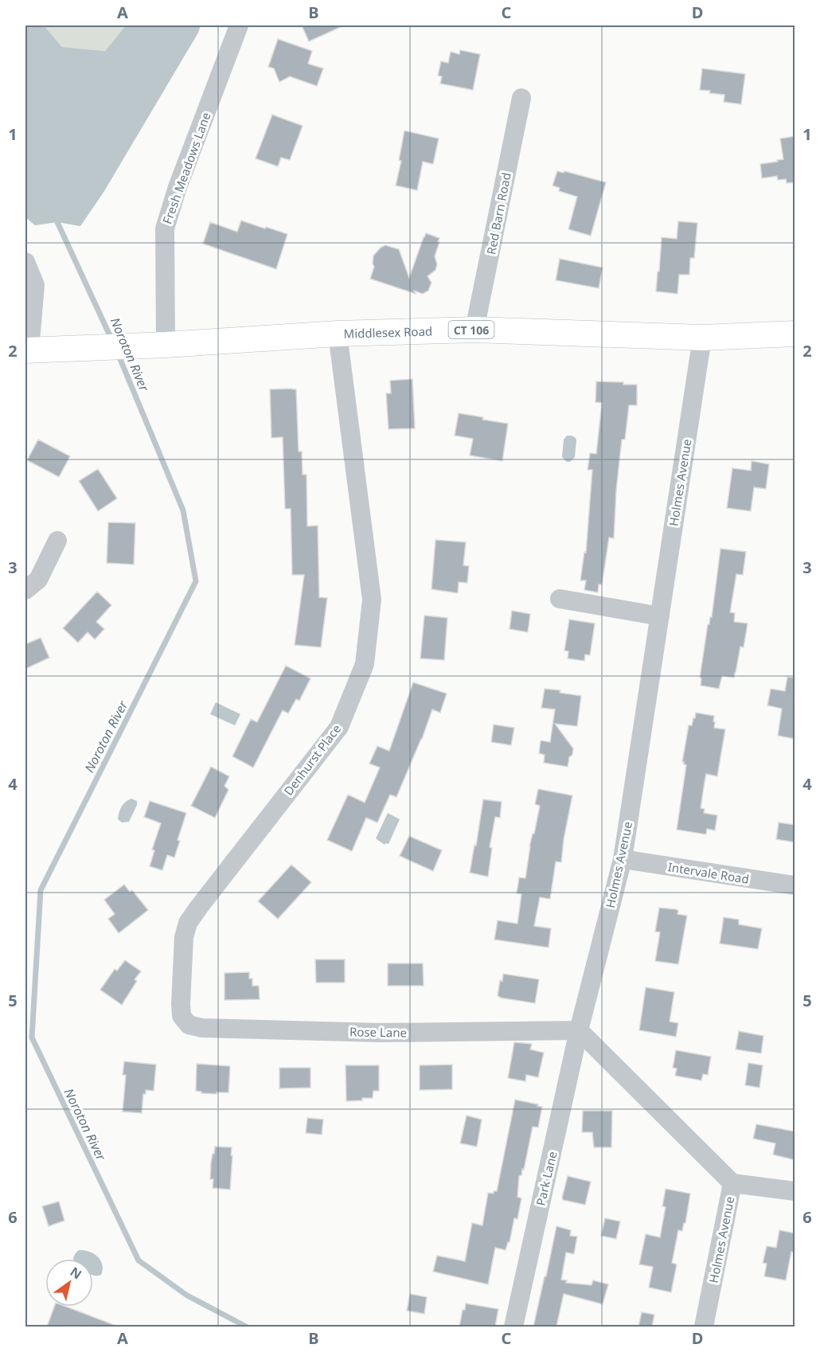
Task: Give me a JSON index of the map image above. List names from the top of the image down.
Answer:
{
  "streets": {
    "main road": ["CT 106", "Middlesex Road"],
    "street": [
      "Fresh Meadows Lane",
      "Red Barn Road",
      "Holmes Avenue",
      "Denhurst Place",
      "Intervale Road",
      "Rose Lane",
      "Park Lane"
    ]
  },
  "crossings": [
    ["Fresh Meadows Lane", "Middlesex Road"],
    ["Red Barn Road", "Middlesex Road"],
    ["Middlesex Road", "Holmes Avenue"],
    ["Middlesex Road", "Denhurst Place"],
    ["Holmes Avenue", "Intervale Road"],
    ["Holmes Avenue", "Rose Lane"],
    ["Holmes Avenue", "Park Lane"],
    ["Denhurst Place", "Rose Lane"],
    ["Rose Lane", "Park Lane"]
  ],
  "water": ["Noroton River"],
  "north": "top right",
  "grid": {
    "columns": [
      "A",
      "B",
      "C",
      "D"
    ],
    "rows": [
      "1",
      "2",
      "3",
      "4",
      "5",
      "6"
    ]
  }
}
